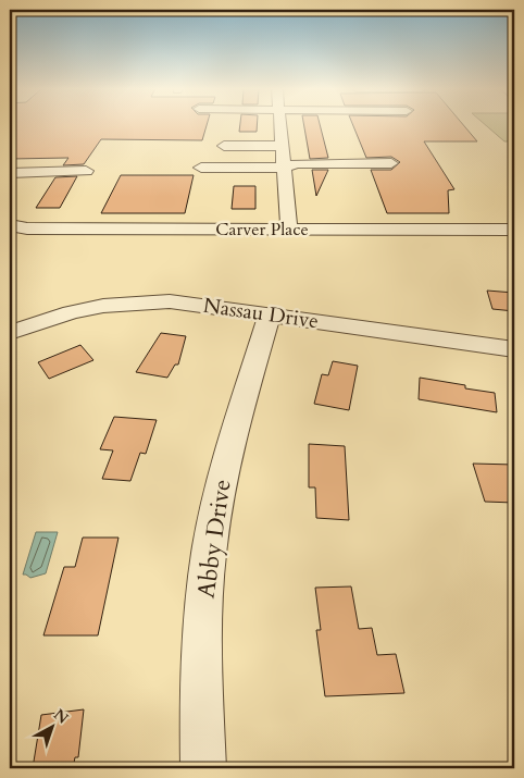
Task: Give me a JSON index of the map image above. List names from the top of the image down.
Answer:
{
  "streets": {
    "street": ["Carver Place", "Nassau Drive", "Abby Drive"]
  },
  "crossings": [
    ["Nassau Drive", "Abby Drive"]
  ],
  "north": "top right"
}
